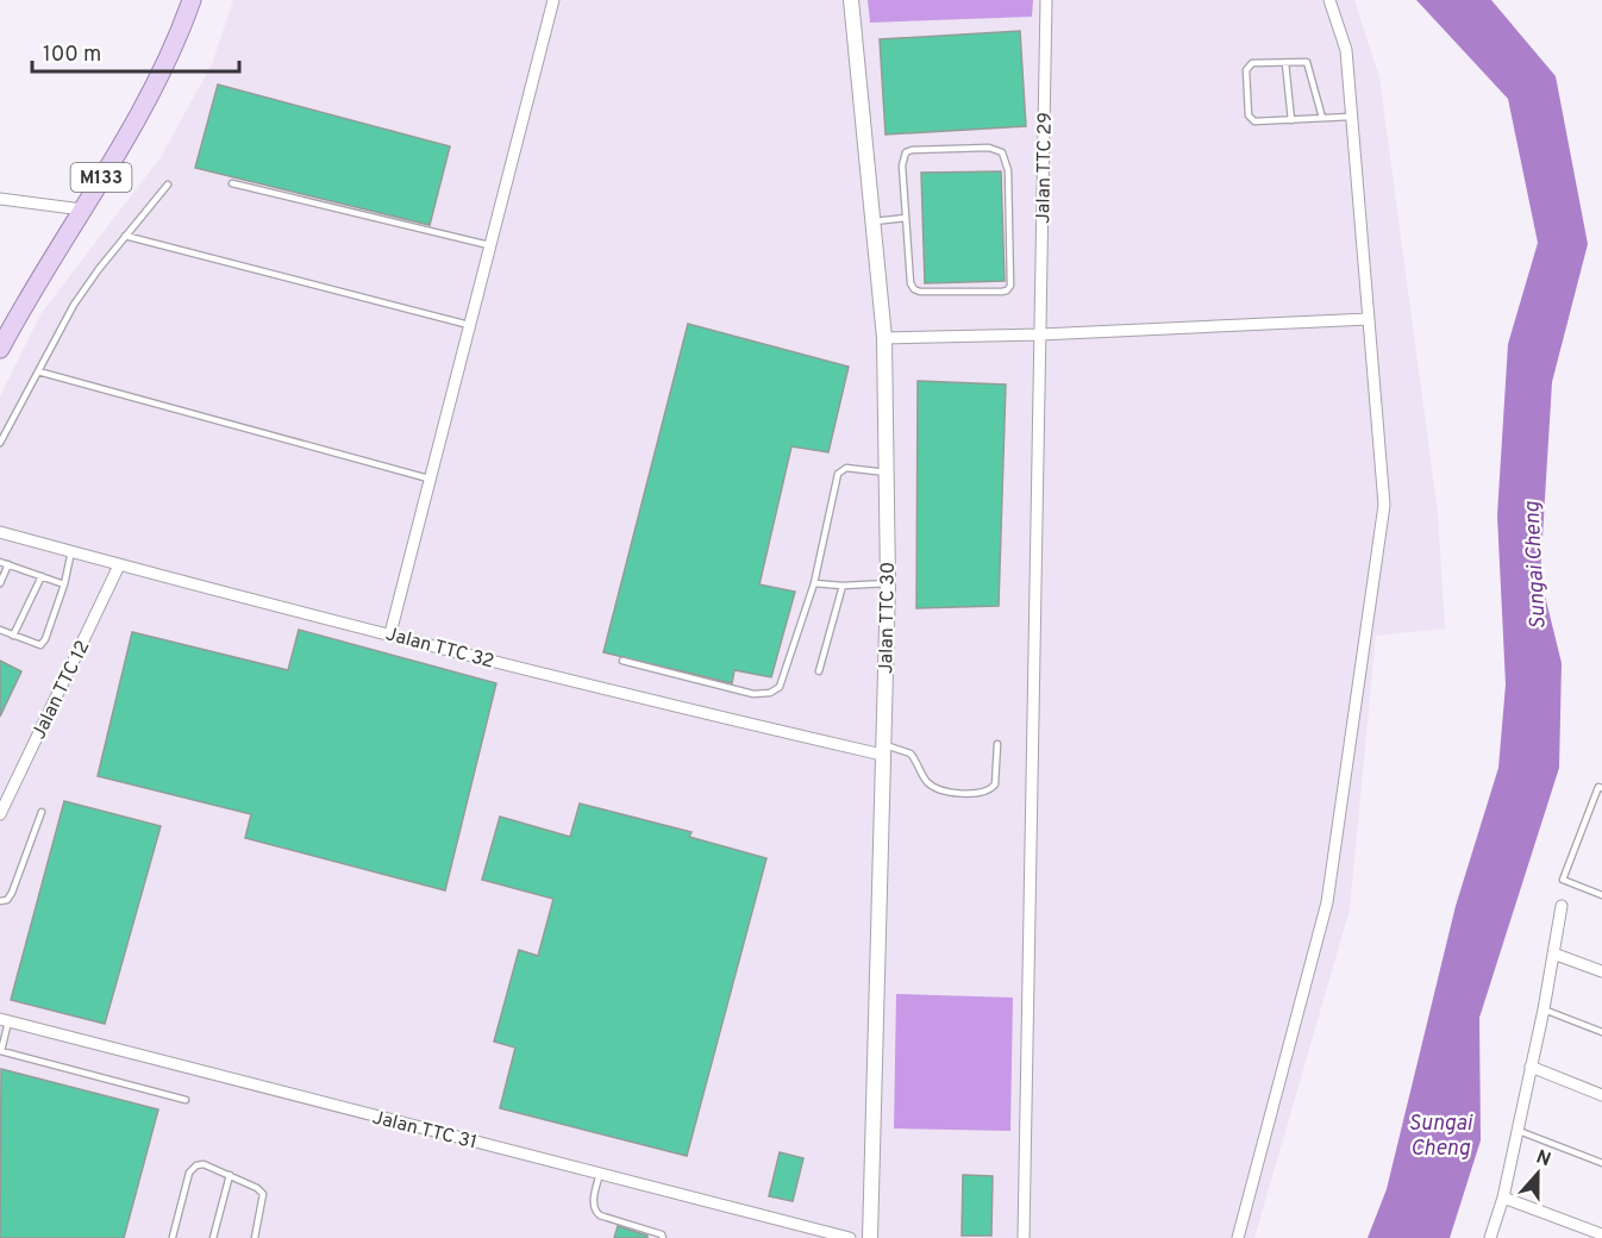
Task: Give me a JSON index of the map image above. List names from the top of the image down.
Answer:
{
  "streets": {
    "main road": ["M133"],
    "street": [
      "Jalan TTC 29",
      "Jalan TTC 30",
      "Jalan TTC 32",
      "Jalan TTC 12",
      "Jalan TTC 31"
    ]
  },
  "crossings": [
    ["Jalan TTC 30", "Jalan TTC 32"],
    ["Jalan TTC 32", "Jalan TTC 12"]
  ],
  "water": ["Sungai Cheng"],
  "scale_bar": "100 m",
  "north": "top"
}
